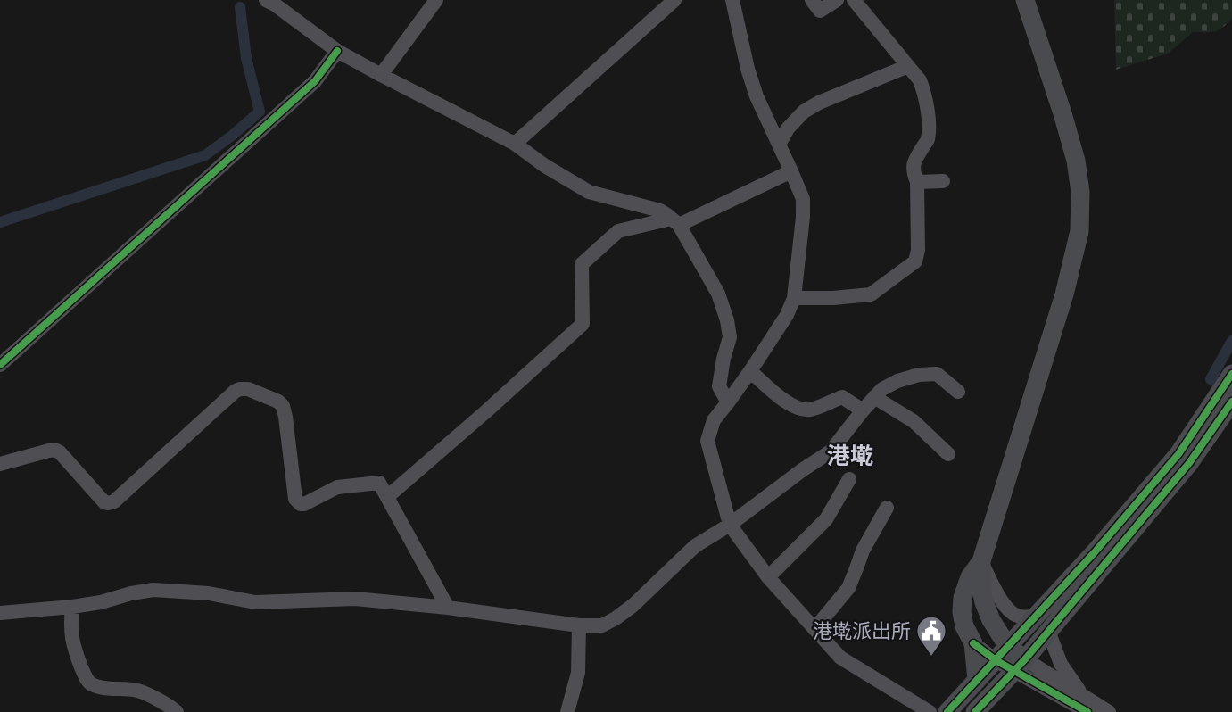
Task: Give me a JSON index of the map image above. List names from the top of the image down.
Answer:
{
  "districts": ["港墘"],
  "places": {
    "public building": ["港墘派出所"]
  }
}
